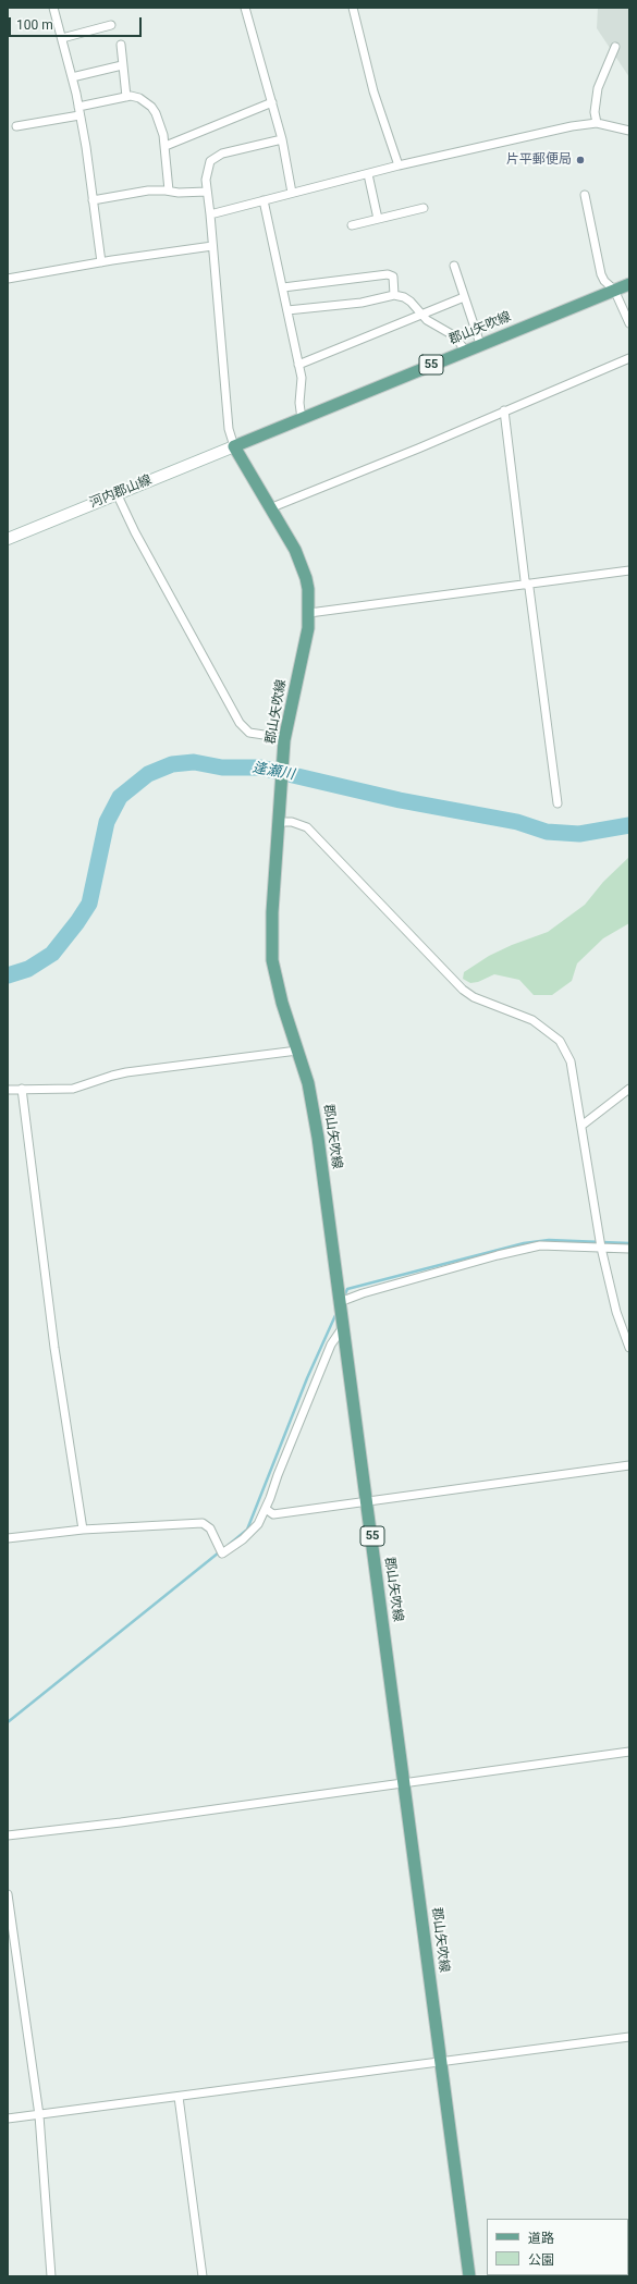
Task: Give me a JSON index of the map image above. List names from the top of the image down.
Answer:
{
  "streets": {
    "main road": ["郡山矢吹線", "55", "河内郡山線"]
  },
  "crossings": [
    ["郡山矢吹線", "河内郡山線"]
  ],
  "water": ["逢瀬川"],
  "places": ["片平郵便局"],
  "legend": ["道路", "公園"],
  "scale_bar": "100 m"
}
